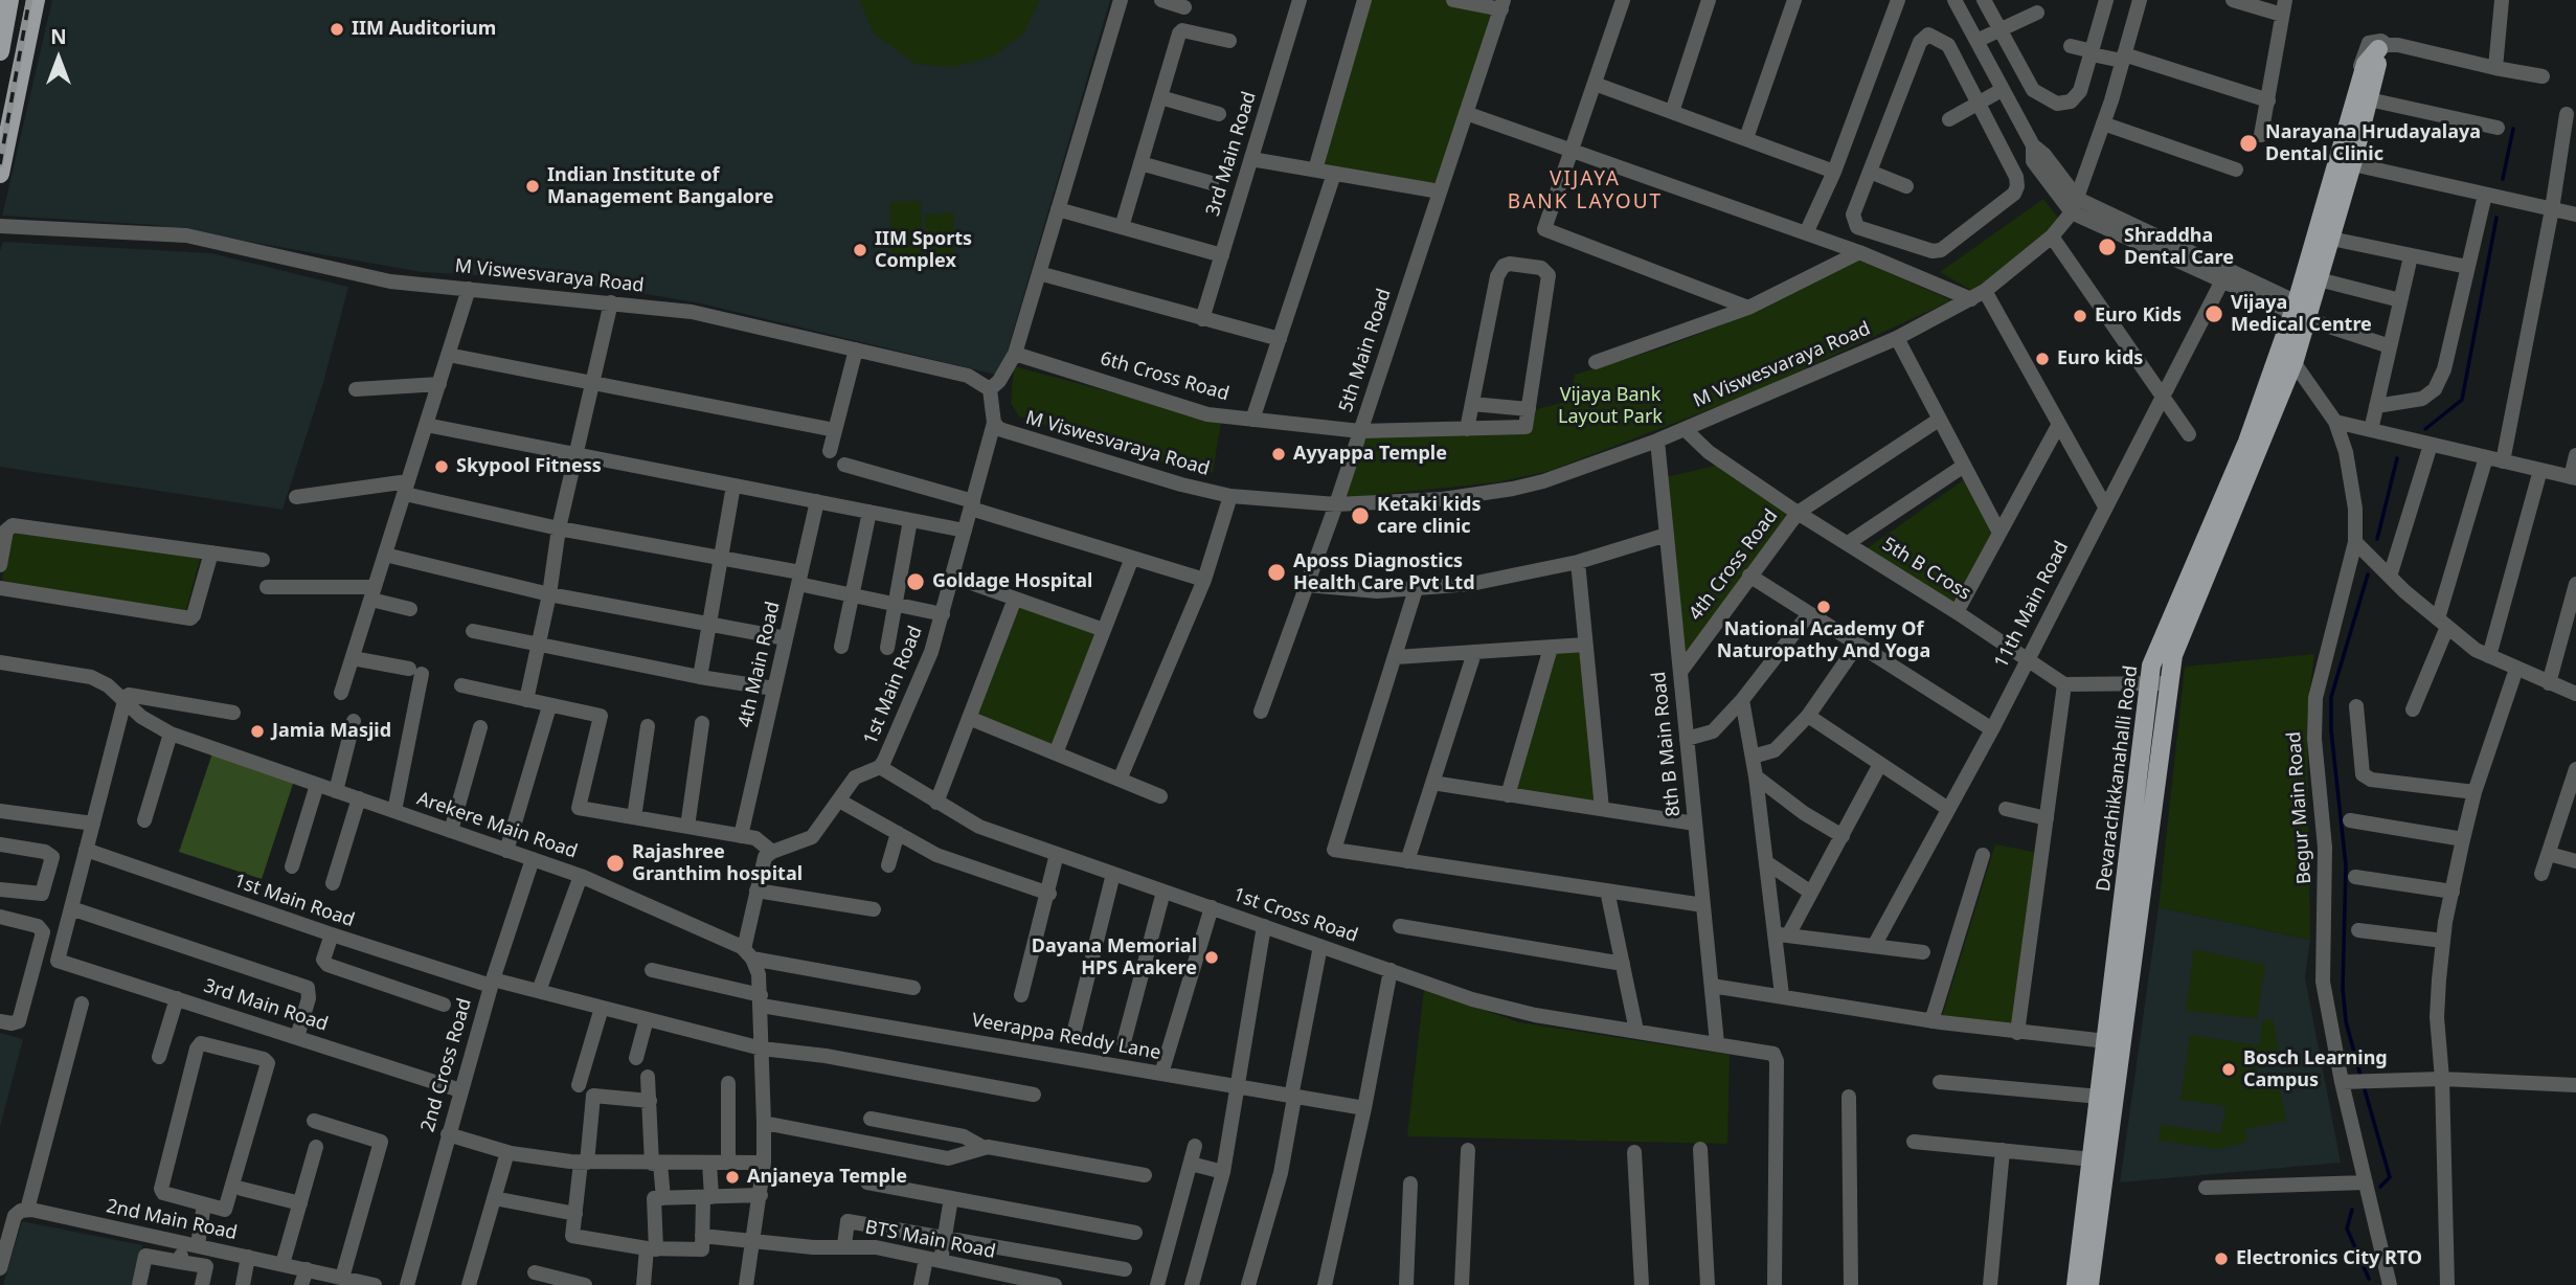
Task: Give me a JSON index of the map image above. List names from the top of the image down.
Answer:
{
  "streets": {
    "main road": ["Devarachikkanahalli Road"],
    "street": [
      "3rd Main Road",
      "M Viswesvaraya Road",
      "5th Main Road",
      "6th Cross Road",
      "4th Cross Road",
      "5th B Cross",
      "11th Main Road",
      "4th Main Road",
      "1st Main Road",
      "8th B Main Road",
      "Begur Main Road",
      "Arekere Main Road",
      "1st Cross Road",
      "Veerappa Reddy Lane",
      "2nd Cross Road",
      "2nd Main Road",
      "BTS Main Road"
    ]
  },
  "crossings": [
    ["3rd Main Road", "2nd Cross Road"],
    ["M Viswesvaraya Road", "5th Main Road"],
    ["M Viswesvaraya Road", "5th B Cross"],
    ["M Viswesvaraya Road", "1st Main Road"],
    ["M Viswesvaraya Road", "8th B Main Road"],
    ["5th Main Road", "6th Cross Road"],
    ["4th Cross Road", "5th B Cross"],
    ["4th Cross Road", "8th B Main Road"],
    ["5th B Cross", "11th Main Road"],
    ["1st Main Road", "1st Cross Road"],
    ["1st Main Road", "2nd Cross Road"],
    ["8th B Main Road", "1st Cross Road"],
    ["Devarachikkanahalli Road", "Begur Main Road"],
    ["Arekere Main Road", "2nd Cross Road"]
  ],
  "districts": ["VIJAYA BANK LAYOUT"],
  "parks": ["Vijaya Bank Layout Park"],
  "places": [
    "IIM Auditorium",
    "Narayana Hrudayalaya Dental Clinic",
    "Indian Institute of Management Bangalore",
    "Shraddha Dental Care",
    "IIM Sports Complex",
    "Vijaya Medical Centre",
    "Euro Kids",
    "Euro kids",
    "Ayyappa Temple",
    "Skypool Fitness",
    "Ketaki kids care clinic",
    "Aposs Diagnostics Health Care Pvt Ltd",
    "Goldage Hospital",
    "National Academy Of Naturopathy And Yoga",
    "Jamia Masjid",
    "Rajashree Granthim hospital",
    "Dayana Memorial HPS Arakere",
    "Bosch Learning Campus",
    "Anjaneya Temple",
    "Electronics City RTO"
  ],
  "north": "top"
}
